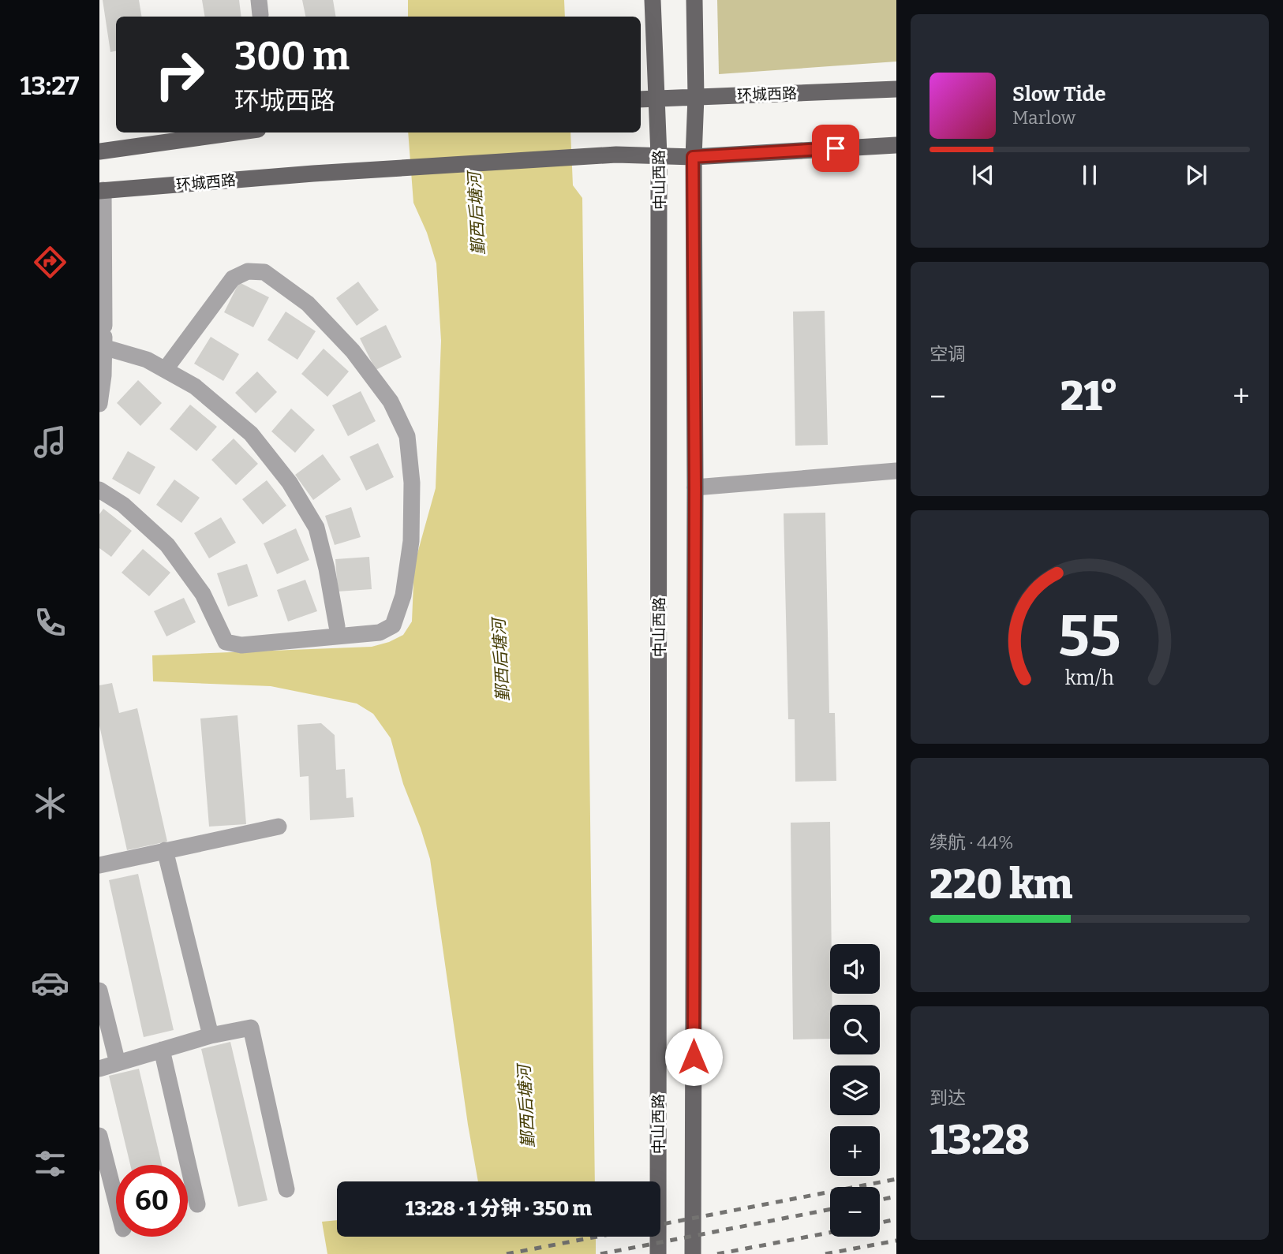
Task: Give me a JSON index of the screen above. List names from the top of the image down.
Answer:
{
  "streets": {
    "main road": ["环城西路", "中山西路"]
  },
  "crossings": [
    ["环城西路", "中山西路"]
  ],
  "water": ["鄞西后塘河"],
  "page": {
    "tabs": "13:27",
    "turn": ["300 m", "环城西路"],
    "song": ["Slow Tide", "Marlow"],
    "tile": [
      "空调",
      ["续航 · 44%", "220 km"],
      ["到达", "13:28"]
    ],
    "heat": ["−", "21°", "+"],
    "map_buttons": ["+", "−"],
    "limit": "60",
    "trip": "13:28 · 1 分钟 · 350 m",
    "gauge": ["55", "km/h"]
  }
}
